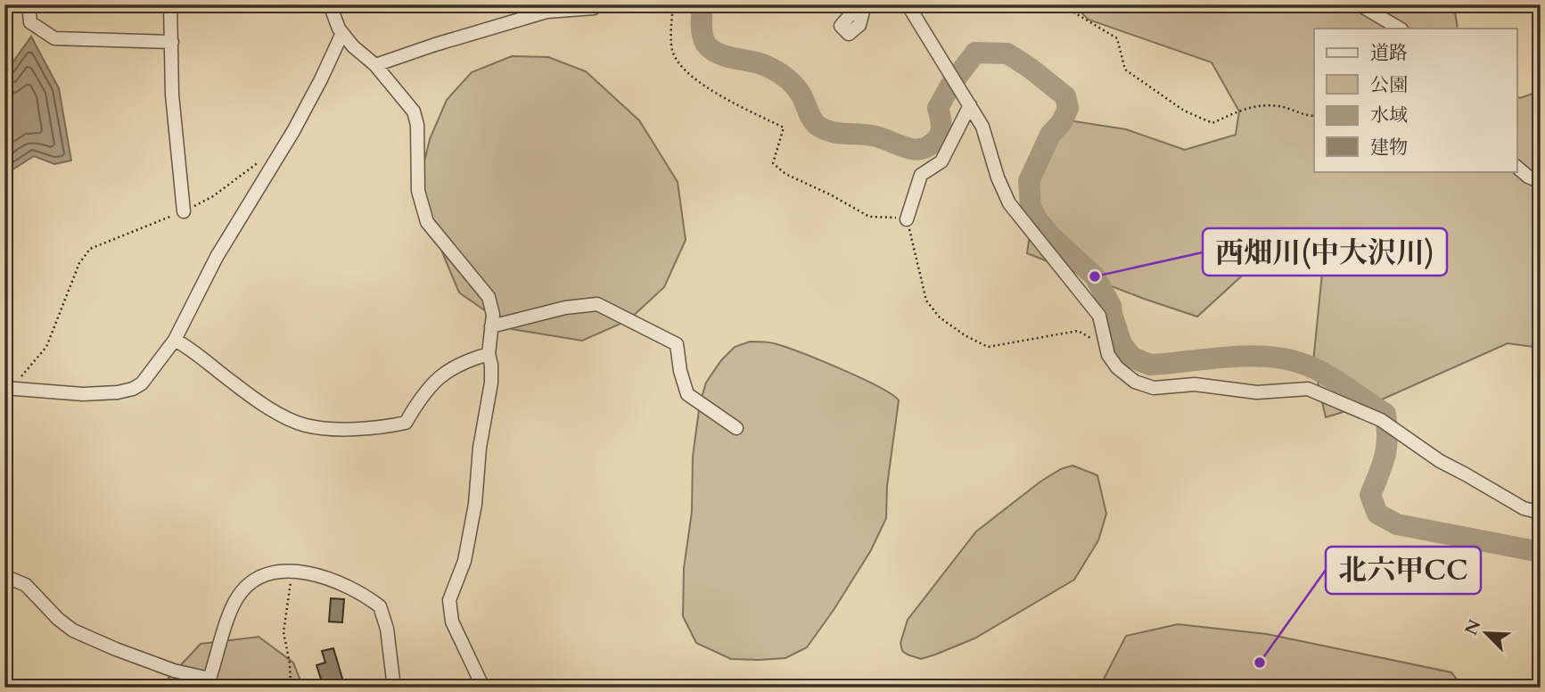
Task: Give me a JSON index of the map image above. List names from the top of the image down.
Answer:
{
  "places": ["西畑川(中大沢川)", "北六甲CC"],
  "legend": [
    "道路",
    "公園",
    "水域",
    "建物"
  ],
  "north": "top left"
}
